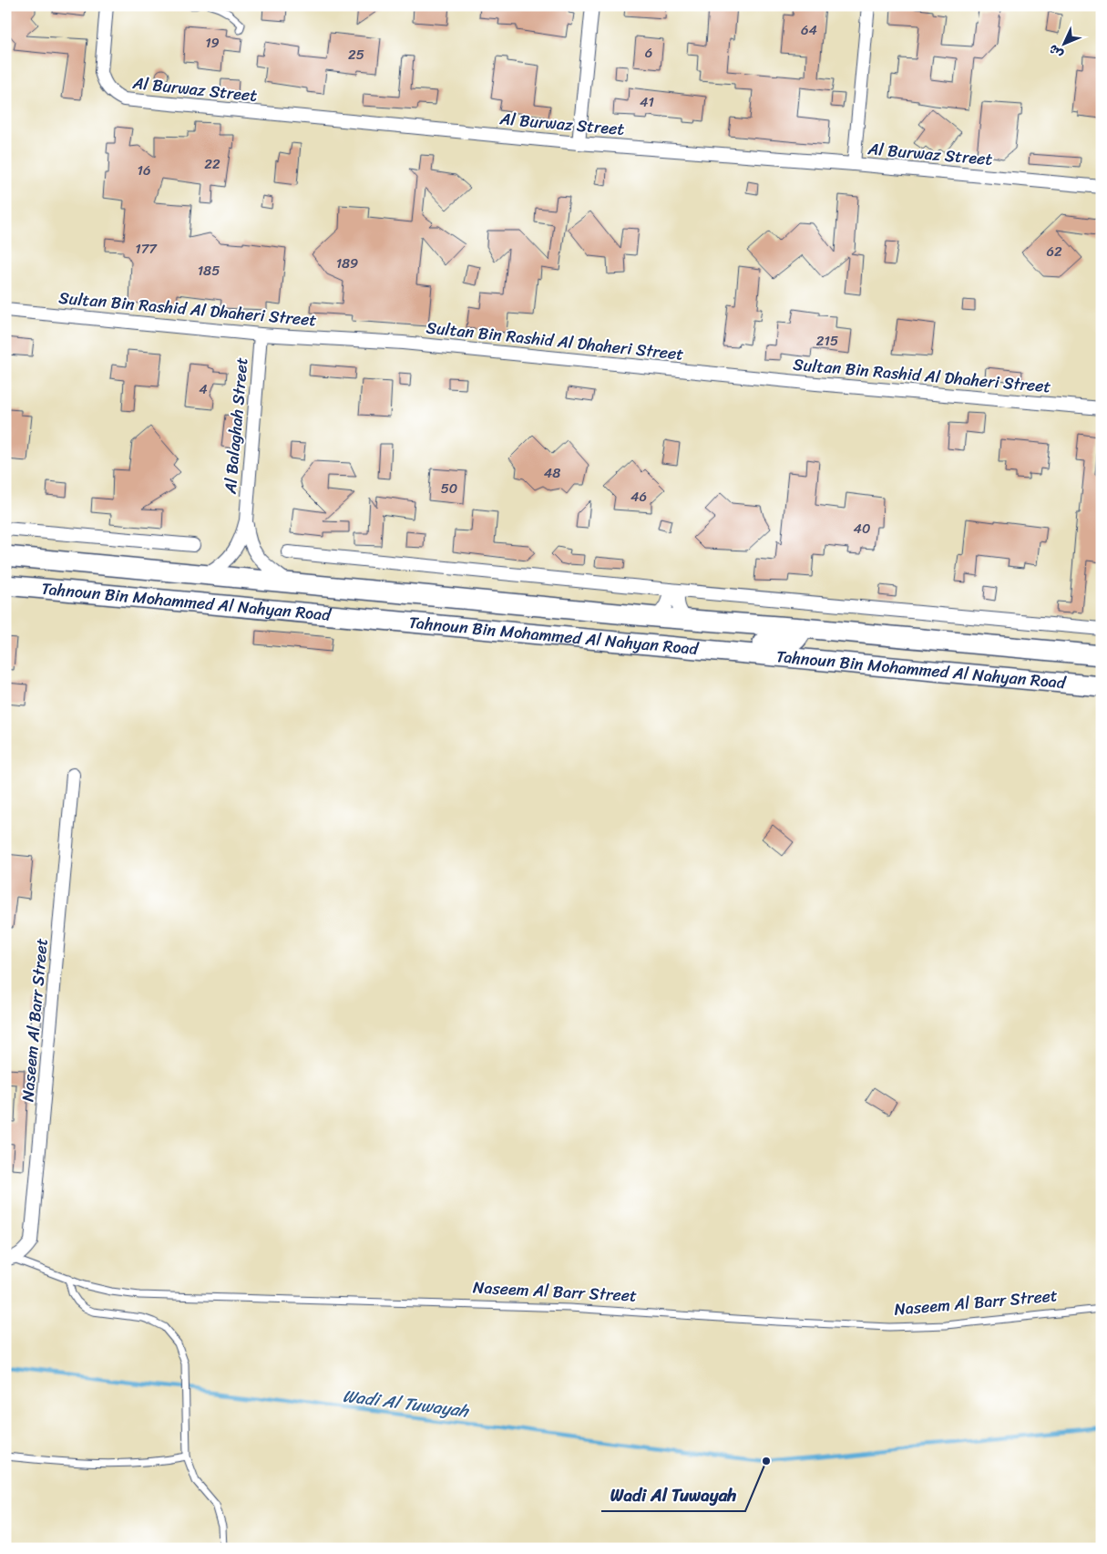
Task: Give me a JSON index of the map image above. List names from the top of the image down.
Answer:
{
  "streets": {
    "main road": ["Tahnoun Bin Mohammed Al Nahyan Road"],
    "street": [
      "Al Burwaz Street",
      "Sultan Bin Rashid Al Dhaheri Street",
      "Al Balaghah Street",
      "Naseem Al Barr Street"
    ]
  },
  "crossings": [
    ["Sultan Bin Rashid Al Dhaheri Street", "Al Balaghah Street"],
    ["Al Balaghah Street", "Tahnoun Bin Mohammed Al Nahyan Road"]
  ],
  "water": ["Wadi Al Tuwayah"],
  "places": ["Wadi Al Tuwayah"],
  "house_numbers": [
    "64",
    "19",
    "6",
    "25",
    "41",
    "22",
    "16",
    "177",
    "62",
    "189",
    "185",
    "215",
    "4",
    "48",
    "50",
    "46",
    "40"
  ],
  "north": "bottom left"
}
